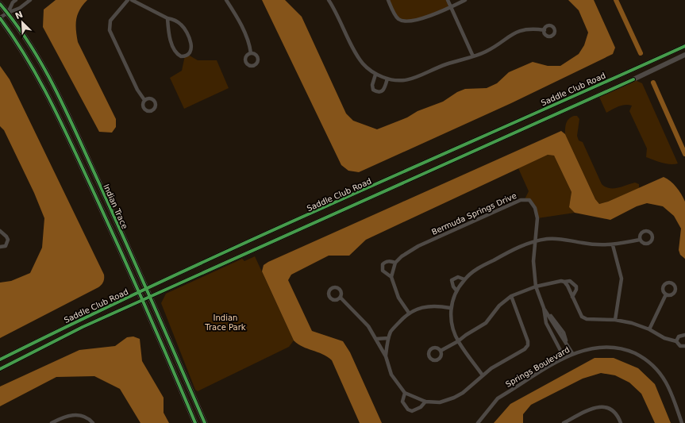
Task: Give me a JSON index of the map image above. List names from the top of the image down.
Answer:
{
  "streets": {
    "main road": ["Indian Trace"],
    "street": ["Saddle Club Road", "Bermuda Springs Drive", "Springs Boulevard"]
  },
  "crossings": [
    ["Saddle Club Road", "Indian Trace"],
    ["Bermuda Springs Drive", "Springs Boulevard"]
  ],
  "parks": ["Indian Trace Park"],
  "north": "top left"
}
